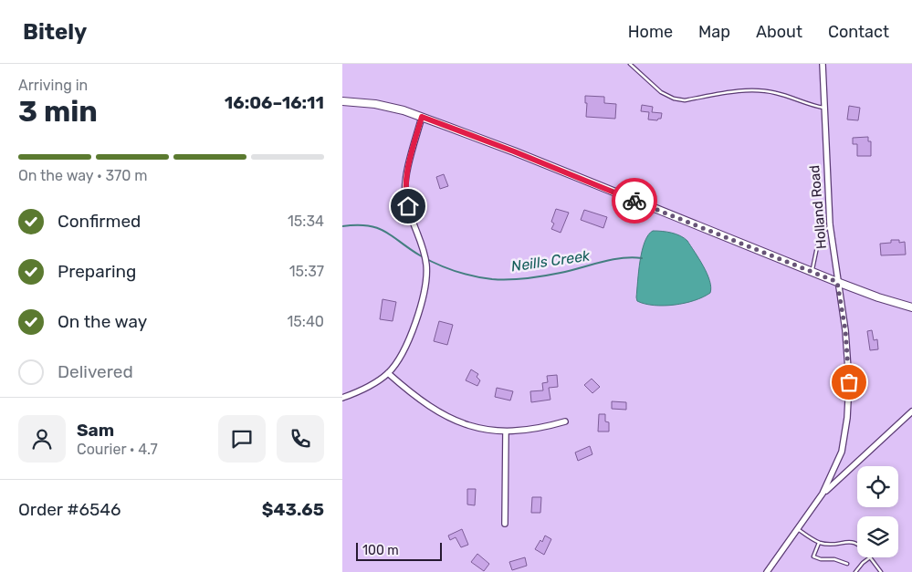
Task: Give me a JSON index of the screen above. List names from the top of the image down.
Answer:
{
  "streets": {
    "street": ["Holland Road"]
  },
  "water": ["Neills Creek"],
  "scale_bar": "100 m",
  "page": {
    "header": "Bitely",
    "nav": [
      "Home",
      "Map",
      "About",
      "Contact"
    ],
    "heading": ["3 min", "Arriving in", "16:06–16:11"],
    "panel": [
      "Sam",
      "Courier · 4.7",
      "Order #6546",
      "$43.65"
    ],
    "bar": "On the way · 370 m",
    "list": [
      ["Confirmed", "15:34"],
      ["Preparing", "15:37"],
      ["On the way", "15:40"],
      "Delivered"
    ],
    "scale": "100 m"
  }
}
